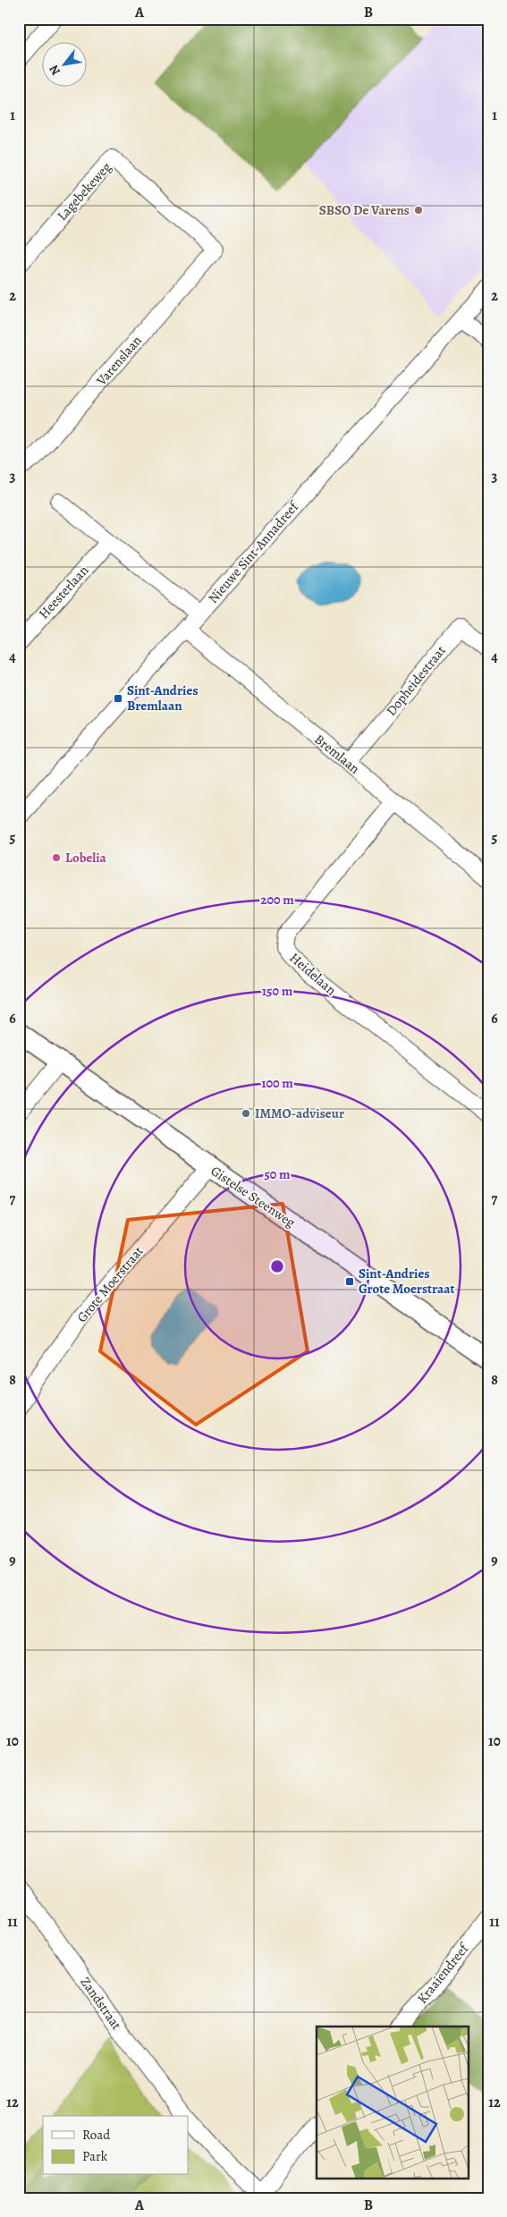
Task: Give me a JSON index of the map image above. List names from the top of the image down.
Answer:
{
  "streets": {
    "main road": ["Gistelse Steenweg"],
    "street": [
      "Lagebekeweg",
      "Varenslaan",
      "Nieuwe Sint-Annadreef",
      "Heesterlaan",
      "Dopheidestraat",
      "Bremlaan",
      "Heidelaan",
      "Grote Moerstraat",
      "Kraaiendreef",
      "Zandstraat"
    ]
  },
  "crossings": [
    ["Lagebekeweg", "Varenslaan"],
    ["Nieuwe Sint-Annadreef", "Bremlaan"],
    ["Dopheidestraat", "Bremlaan"],
    ["Bremlaan", "Heidelaan"],
    ["Gistelse Steenweg", "Grote Moerstraat"]
  ],
  "places": {
    "other": ["SBSO De Varens", "Lobelia", "IMMO-adviseur"],
    "transit": ["Sint-Andries Bremlaan", "Sint-Andries Grote Moerstraat"]
  },
  "legend": ["Road", "Park"],
  "north": "bottom left",
  "grid": {
    "columns": ["A", "B"],
    "rows": [
      "1",
      "2",
      "3",
      "4",
      "5",
      "6",
      "7",
      "8",
      "9",
      "10",
      "11",
      "12"
    ]
  },
  "rings": [
    "200 m",
    "150 m",
    "100 m",
    "50 m"
  ]
}
